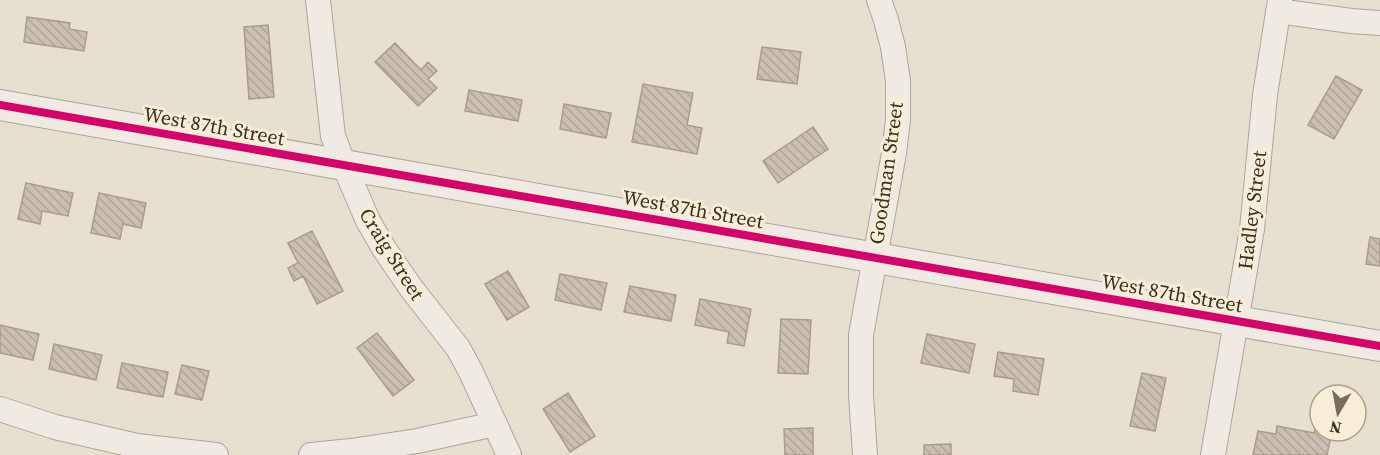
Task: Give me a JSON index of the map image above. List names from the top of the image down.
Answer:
{
  "streets": {
    "street": [
      "West 87th Street",
      "Goodman Street",
      "Hadley Street",
      "Craig Street"
    ]
  },
  "crossings": [
    ["West 87th Street", "Goodman Street"],
    ["West 87th Street", "Hadley Street"],
    ["West 87th Street", "Craig Street"]
  ],
  "north": "bottom"
}
